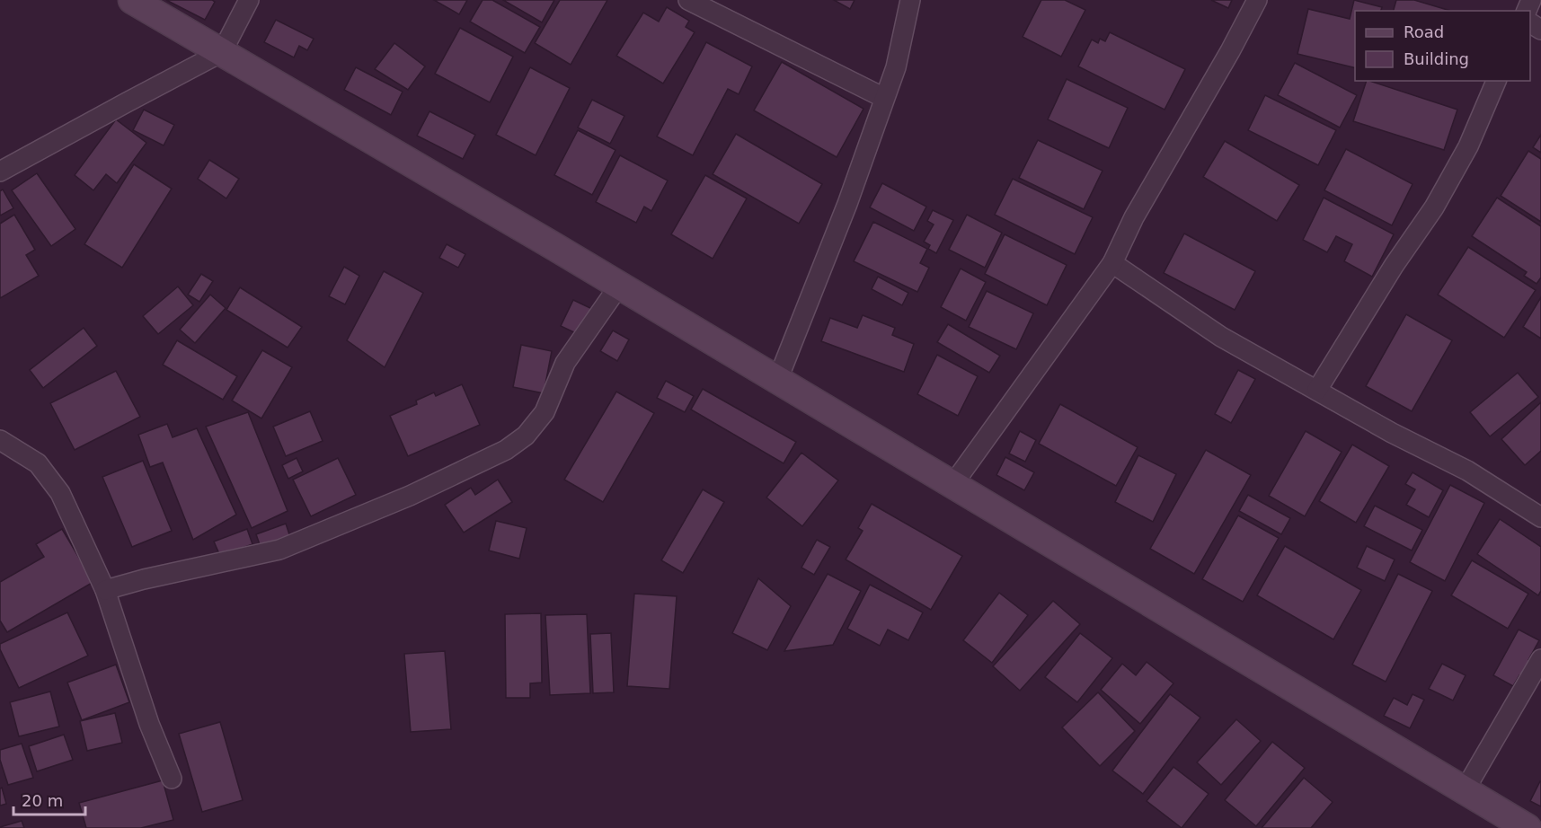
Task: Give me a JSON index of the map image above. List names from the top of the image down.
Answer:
{
  "legend": ["Road", "Building"],
  "scale_bar": "20 m"
}
